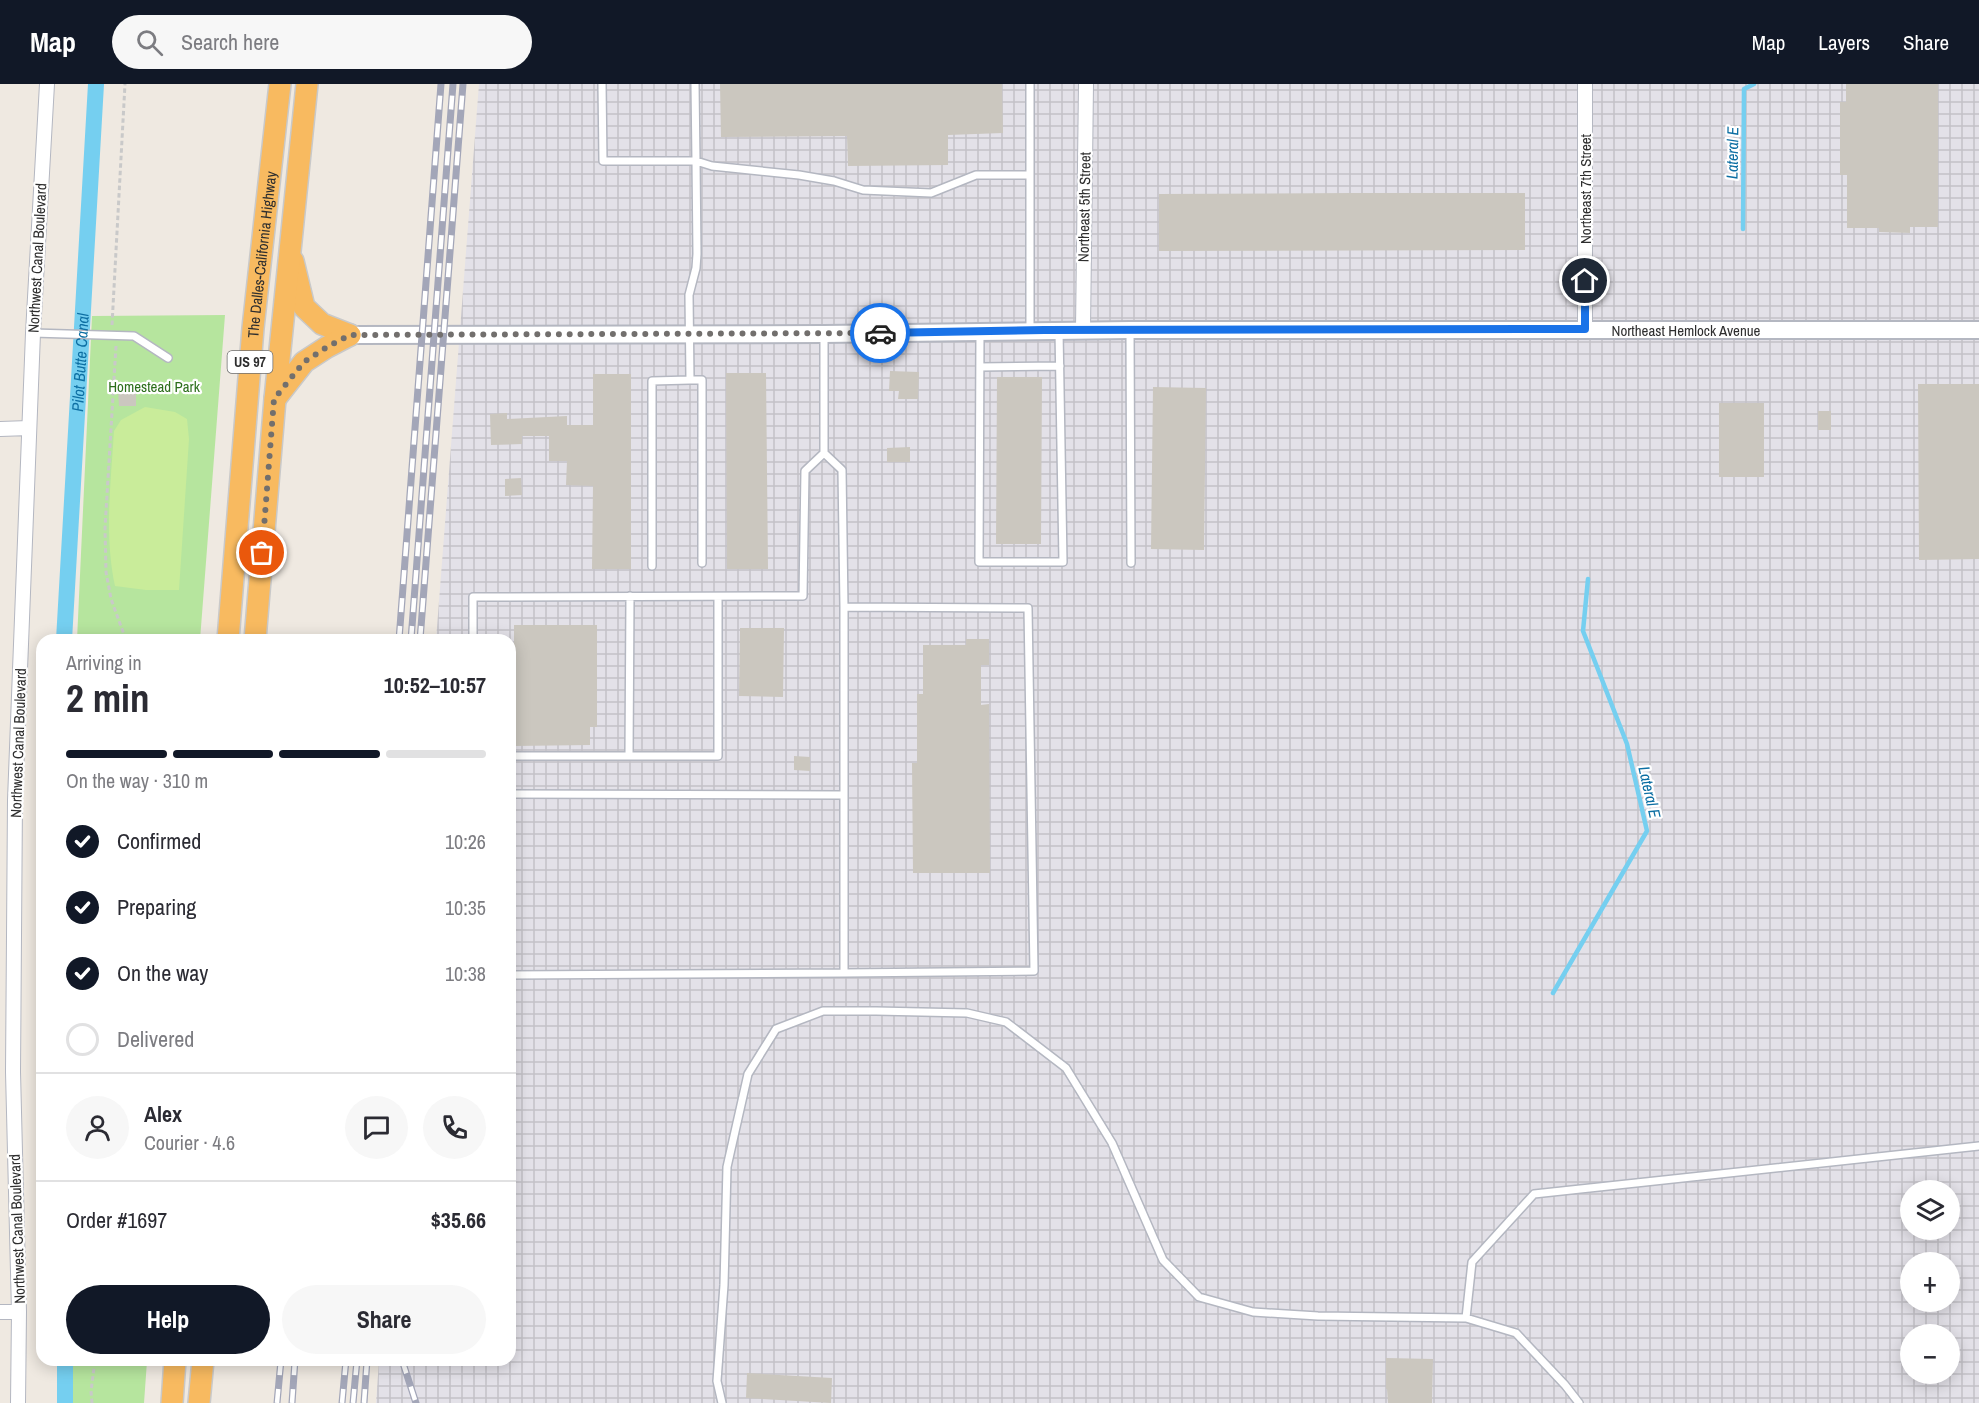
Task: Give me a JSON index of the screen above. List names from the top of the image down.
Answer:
{
  "streets": {
    "highway": ["The Dalles-California Highway", "US 97"],
    "street": [
      "Northeast 7th Street",
      "Northeast 5th Street",
      "Northwest Canal Boulevard",
      "Northeast Hemlock Avenue"
    ]
  },
  "crossings": [
    ["Northeast 7th Street", "Northeast Hemlock Avenue"],
    ["Northeast 5th Street", "Northeast Hemlock Avenue"]
  ],
  "water": ["Lateral E", "Pilot Butte Canal"],
  "parks": ["Homestead Park"],
  "page": {
    "header": "Map",
    "search": "Search here",
    "nav": ["Map", "Layers", "Share"],
    "heading": ["2 min", "Arriving in", "10:52–10:57"],
    "panel": [
      "Alex",
      "Courier · 4.6",
      "Order #1697",
      "$35.66"
    ],
    "bar": "On the way · 310 m",
    "list": [
      ["Confirmed", "10:26"],
      ["Preparing", "10:35"],
      ["On the way", "10:38"],
      "Delivered"
    ],
    "map_buttons": ["+", "−"],
    "buttons": ["Help", "Share"]
  }
}
